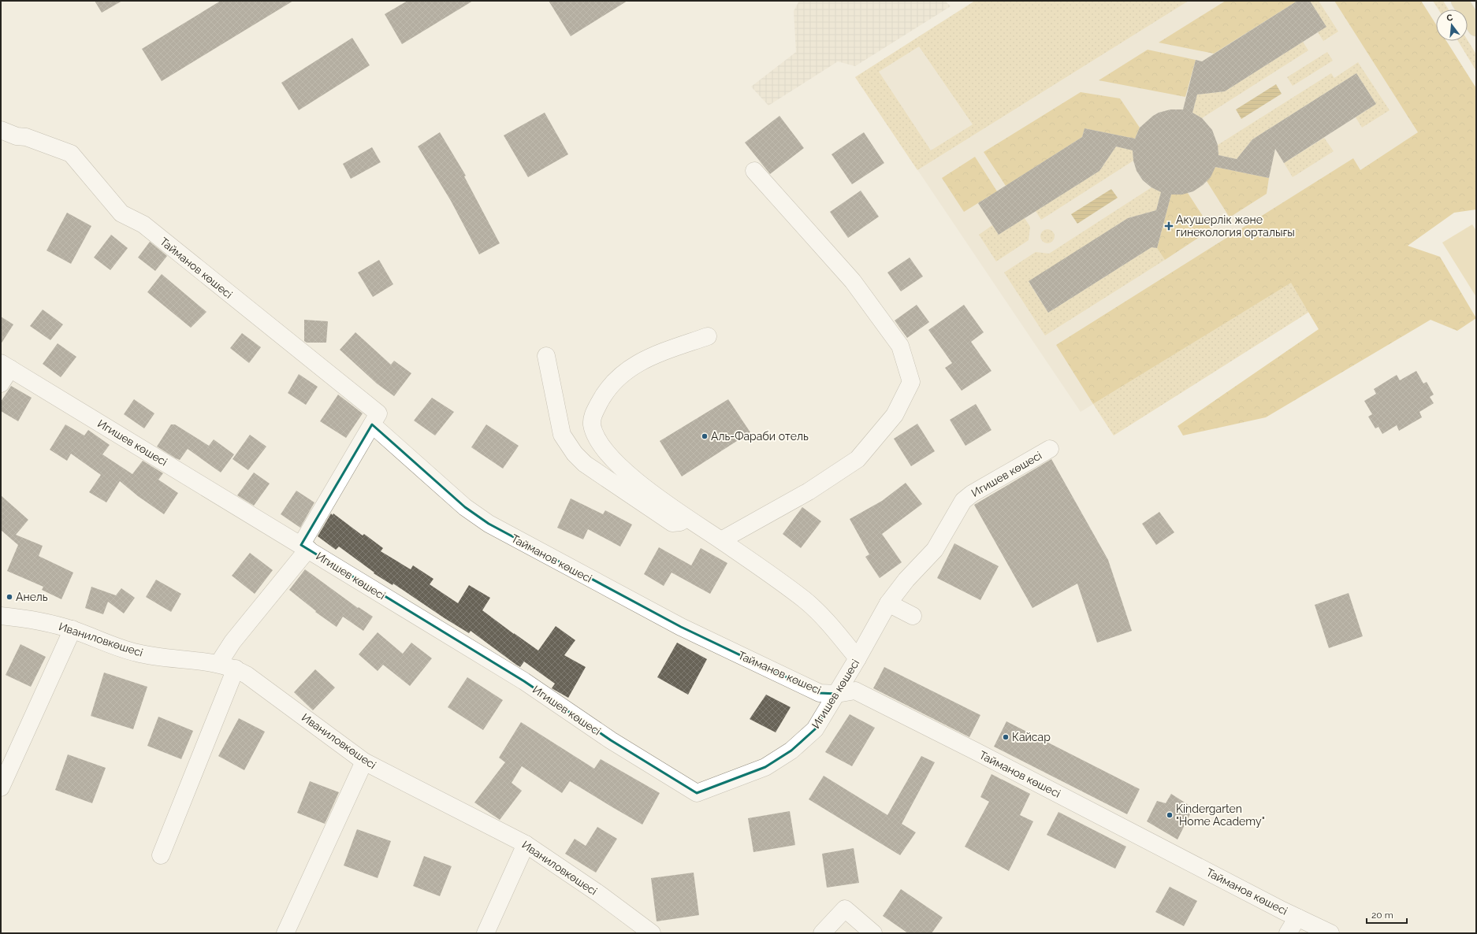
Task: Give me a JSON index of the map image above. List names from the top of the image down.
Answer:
{
  "streets": {
    "street": ["Тайманов көшесі", "Игишев көшесі", "Иваниловкөшесі"]
  },
  "crossings": [
    ["Тайманов көшесі", "Игишев көшесі"],
    ["Тайманов көшесі", "Иваниловкөшесі"]
  ],
  "places": {
    "health": ["Акушерлік және гинекология орталығы"],
    "other": [
      "Аль-Фараби отель",
      "Анель",
      "Кайсар",
      "Kindergarten \"Home Academy\""
    ]
  },
  "scale_bar": "20 m",
  "north": "top"
}
